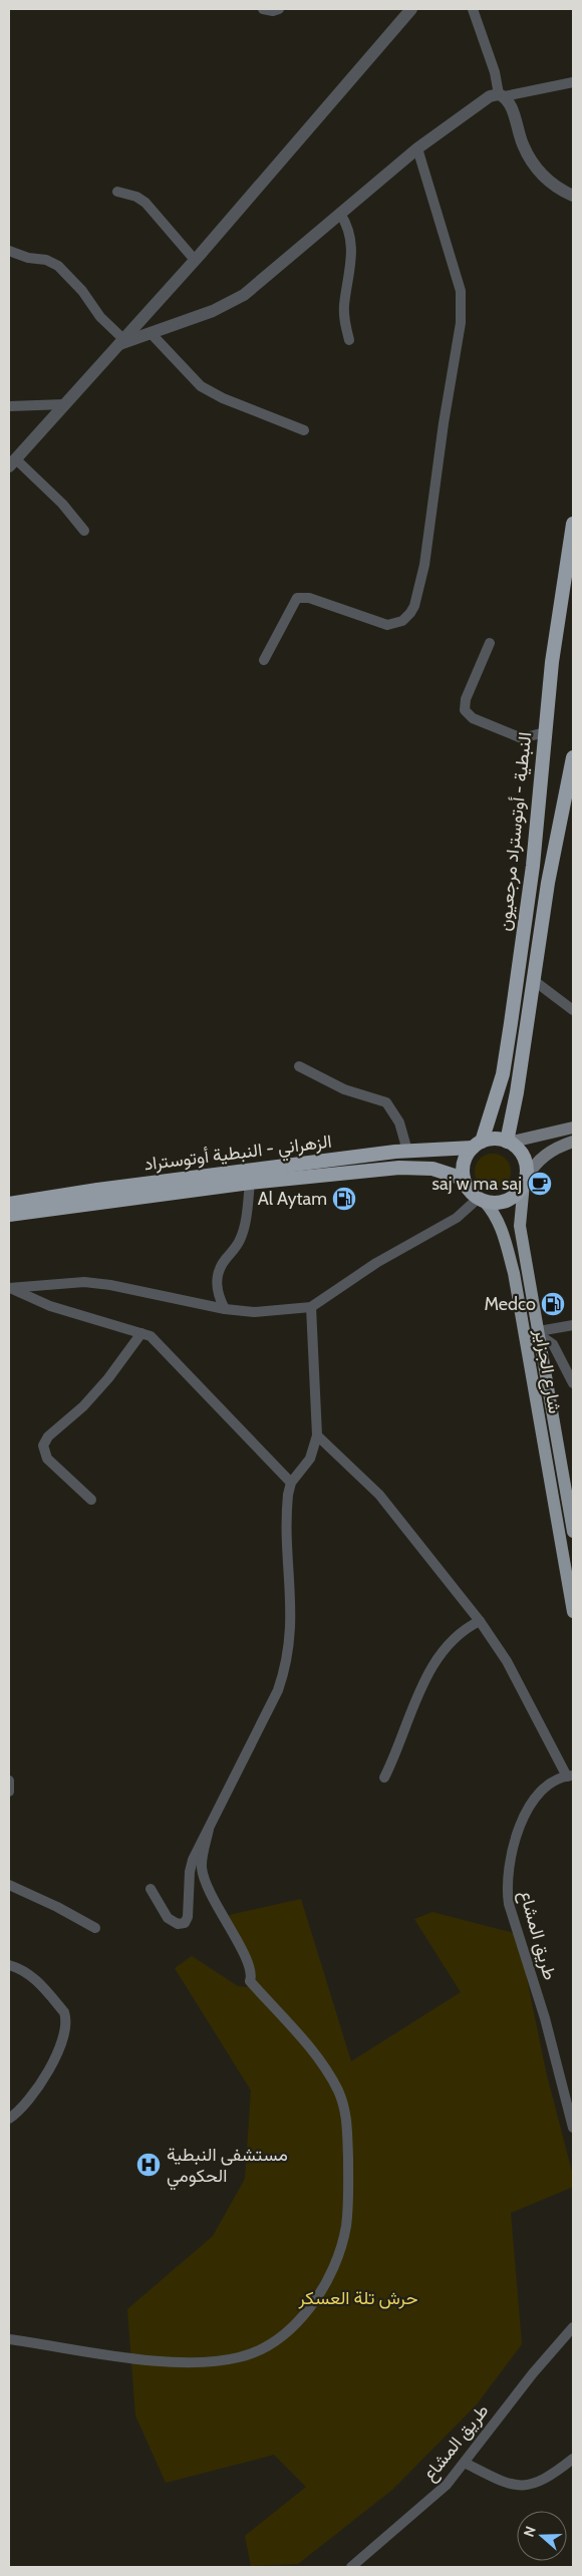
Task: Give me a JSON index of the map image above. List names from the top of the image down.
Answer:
{
  "streets": {
    "highway": ["النبطية - أوتوستراد مرجعيون", "الزهراني - النبطية أوتوستراد"],
    "main road": ["شارع الجزاير"],
    "street": ["طريق المشاع"]
  },
  "crossings": [
    ["النبطية - أوتوستراد مرجعيون", "الزهراني - النبطية أوتوستراد"],
    ["النبطية - أوتوستراد مرجعيون", "شارع الجزاير"],
    ["الزهراني - النبطية أوتوستراد", "شارع الجزاير"]
  ],
  "parks": ["حرش تلة العسكر"],
  "places": {
    "cafe": ["saj w ma saj"],
    "fuel station": ["Al Aytam", "Medco"],
    "hospital": ["مستشفى النبطية الحكومي"]
  },
  "north": "left"
}
